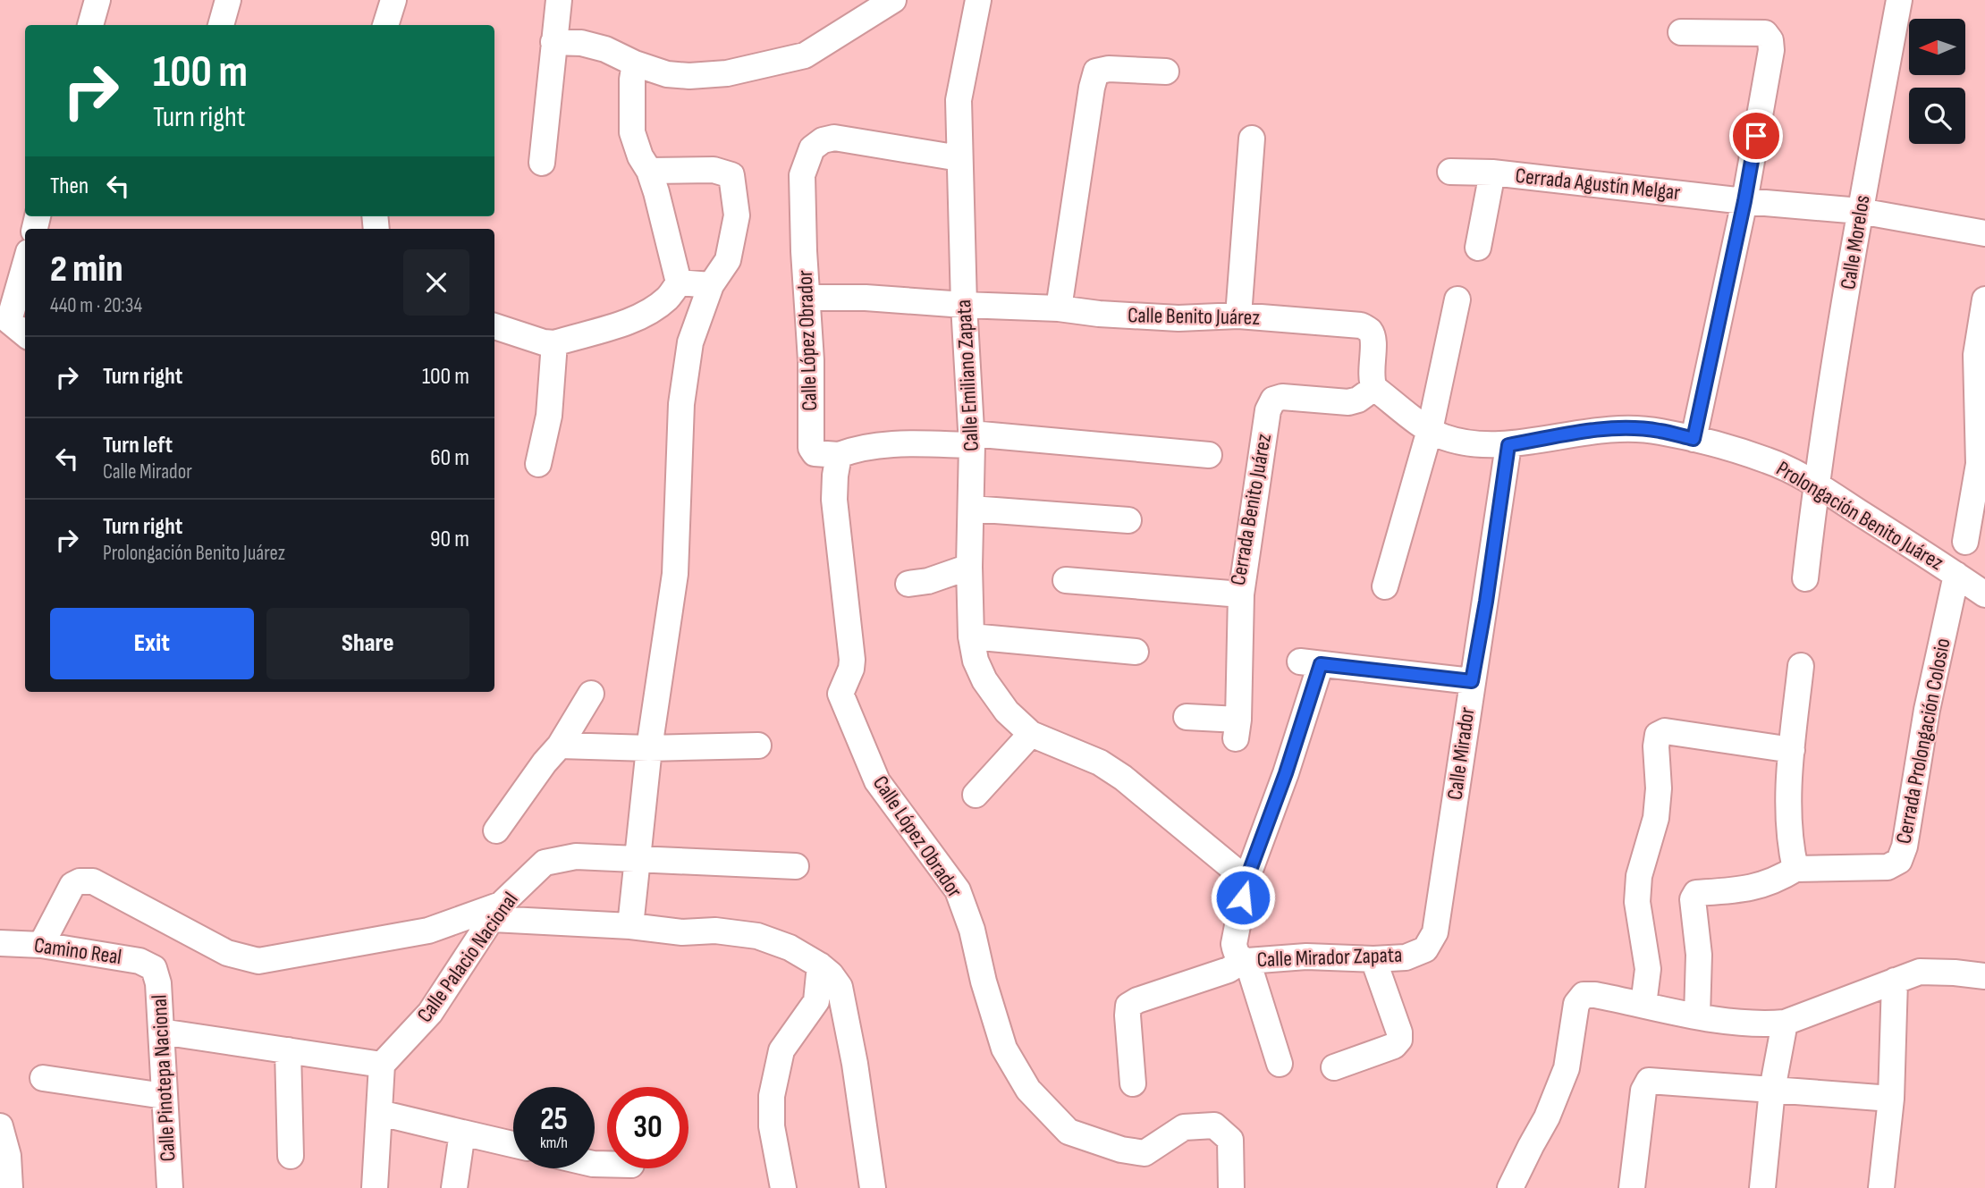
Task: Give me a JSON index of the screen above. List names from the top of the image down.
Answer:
{
  "streets": {
    "street": [
      "Cerrada Agustín Melgar",
      "Calle Morelos",
      "Calle Benito Juárez",
      "Calle López Obrador",
      "Calle Emiliano Zapata",
      "Cerrada Benito Juárez",
      "Prolongación Benito Juárez",
      "Cerrada Prolongación Colosio",
      "Calle Mirador",
      "Camino Real",
      "Calle Palacio Nacional",
      "Calle Mirador Zapata",
      "Calle Pinotepa Nacional"
    ]
  },
  "crossings": [
    ["Cerrada Agustín Melgar", "Calle Morelos"],
    ["Calle Morelos", "Prolongación Benito Juárez"],
    ["Calle Benito Juárez", "Calle López Obrador"],
    ["Calle Benito Juárez", "Calle Emiliano Zapata"],
    ["Calle Benito Juárez", "Cerrada Benito Juárez"],
    ["Calle López Obrador", "Calle Emiliano Zapata"],
    ["Prolongación Benito Juárez", "Cerrada Prolongación Colosio"],
    ["Prolongación Benito Juárez", "Calle Mirador"],
    ["Calle Mirador", "Calle Mirador Zapata"],
    ["Camino Real", "Calle Pinotepa Nacional"]
  ],
  "north": "left",
  "page": {
    "turn": ["100 m", "Turn right"],
    "then": "Then",
    "heading": ["2 min", "440 m · 20:34"],
    "list": [
      {
        "name": "Turn right",
        "value": "100 m"
      },
      {
        "name": "Turn left",
        "note": "Calle Mirador",
        "value": "60 m"
      },
      {
        "name": "Turn right",
        "note": "Prolongación Benito Juárez",
        "value": "90 m"
      }
    ],
    "buttons": ["Exit", "Share"],
    "speed": "25 km/h",
    "limit": "30"
  }
}
